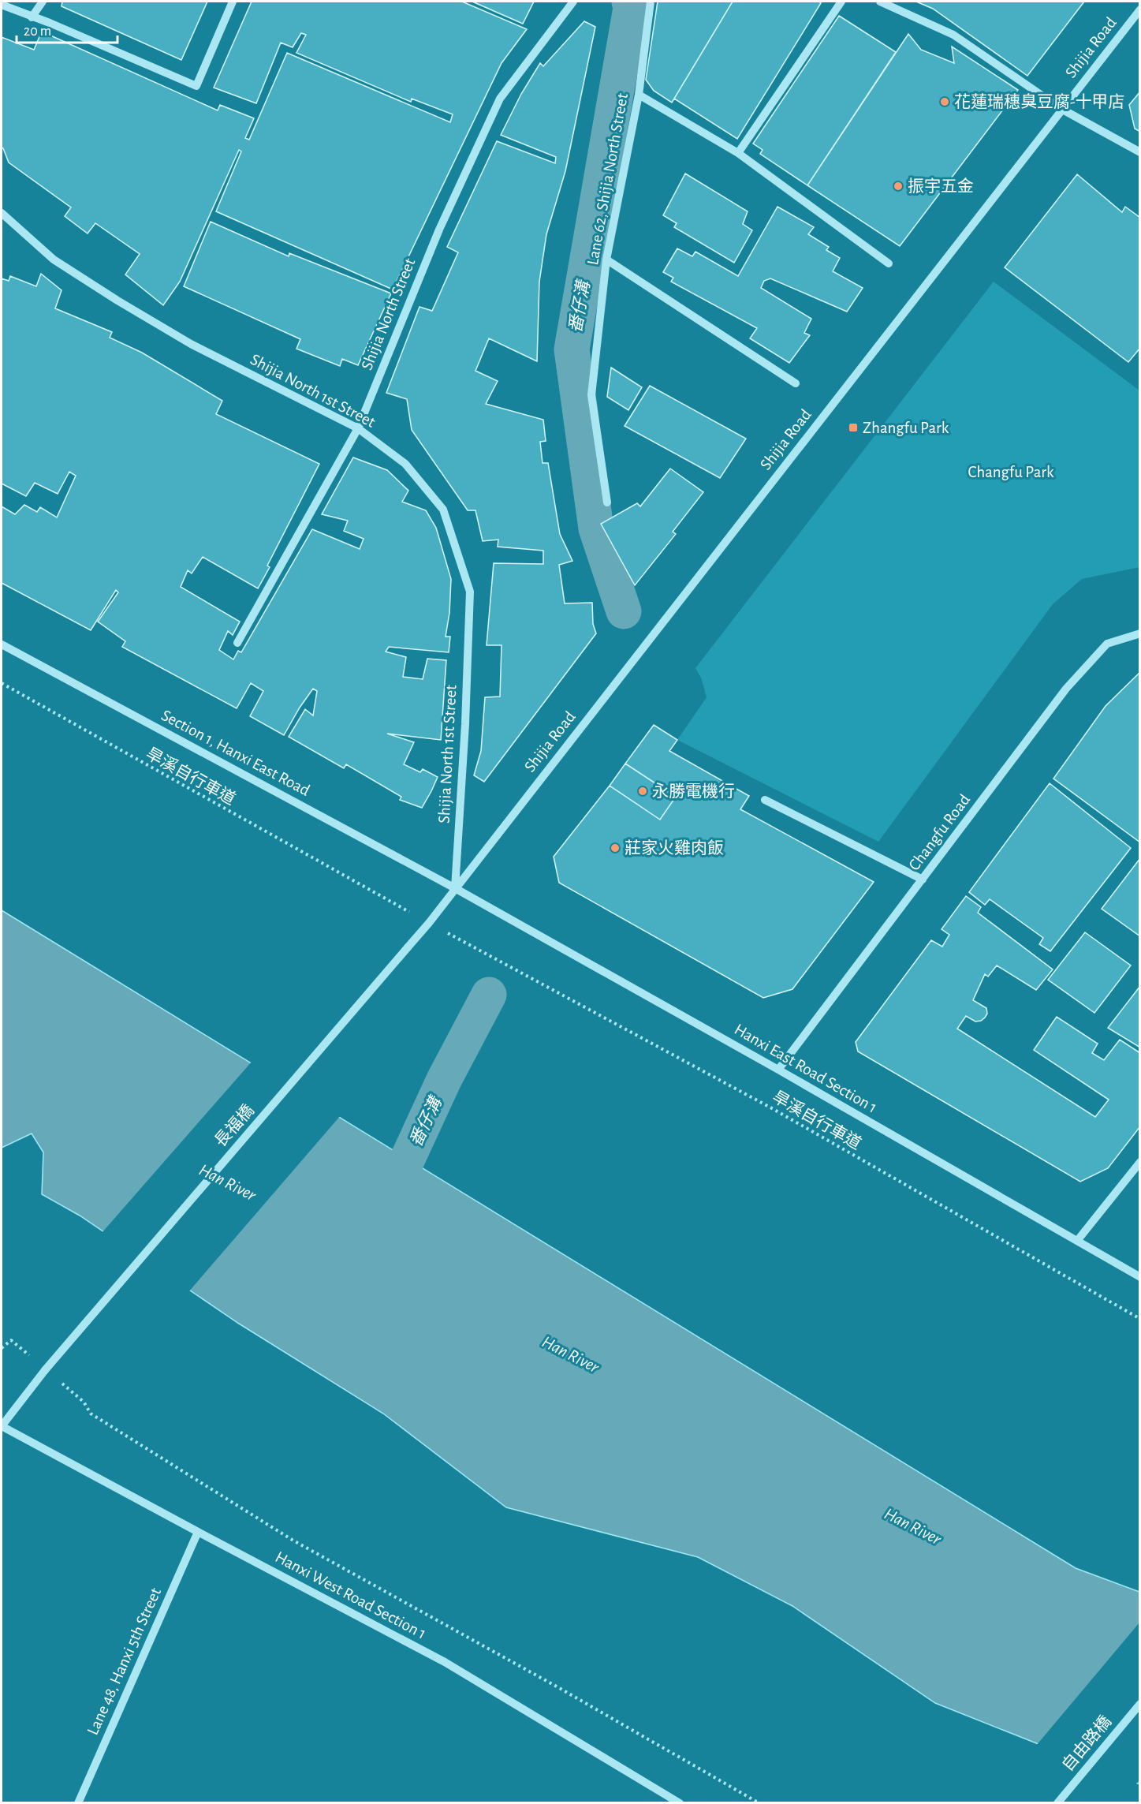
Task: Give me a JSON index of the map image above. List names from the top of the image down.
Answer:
{
  "streets": {
    "street": [
      "Shijia Road",
      "Lane 62, Shijia North Street",
      "Shijia North Street",
      "Shijia North 1st Street",
      "Section 1, Hanxi East Road",
      "Changfu Road",
      "Hanxi East Road Section 1",
      "長福橋",
      "Hanxi West Road Section 1",
      "Lane 48, Hanxi 5th Street",
      "自由路橋"
    ],
    "path": ["旱溪自行車道"]
  },
  "crossings": [
    ["Shijia Road", "Shijia North 1st Street"],
    ["Shijia Road", "Section 1, Hanxi East Road"],
    ["Shijia Road", "Hanxi East Road Section 1"],
    ["Shijia Road", "長福橋"],
    ["Shijia North Street", "Shijia North 1st Street"],
    ["Shijia North 1st Street", "Section 1, Hanxi East Road"],
    ["Shijia North 1st Street", "Hanxi East Road Section 1"],
    ["Shijia North 1st Street", "長福橋"],
    ["Section 1, Hanxi East Road", "Hanxi East Road Section 1"],
    ["Section 1, Hanxi East Road", "長福橋"],
    ["Changfu Road", "Hanxi East Road Section 1"],
    ["Hanxi East Road Section 1", "長福橋"],
    ["長福橋", "Hanxi West Road Section 1"],
    ["Hanxi West Road Section 1", "Lane 48, Hanxi 5th Street"]
  ],
  "water": ["番仔溝", "Han River"],
  "parks": ["Changfu Park"],
  "places": {
    "other": [
      "花蓮瑞穗臭豆腐-十甲店",
      "振宇五金",
      "永勝電機行",
      "莊家火雞肉飯"
    ],
    "transit": ["Zhangfu Park"]
  },
  "scale_bar": "20 m"
}
